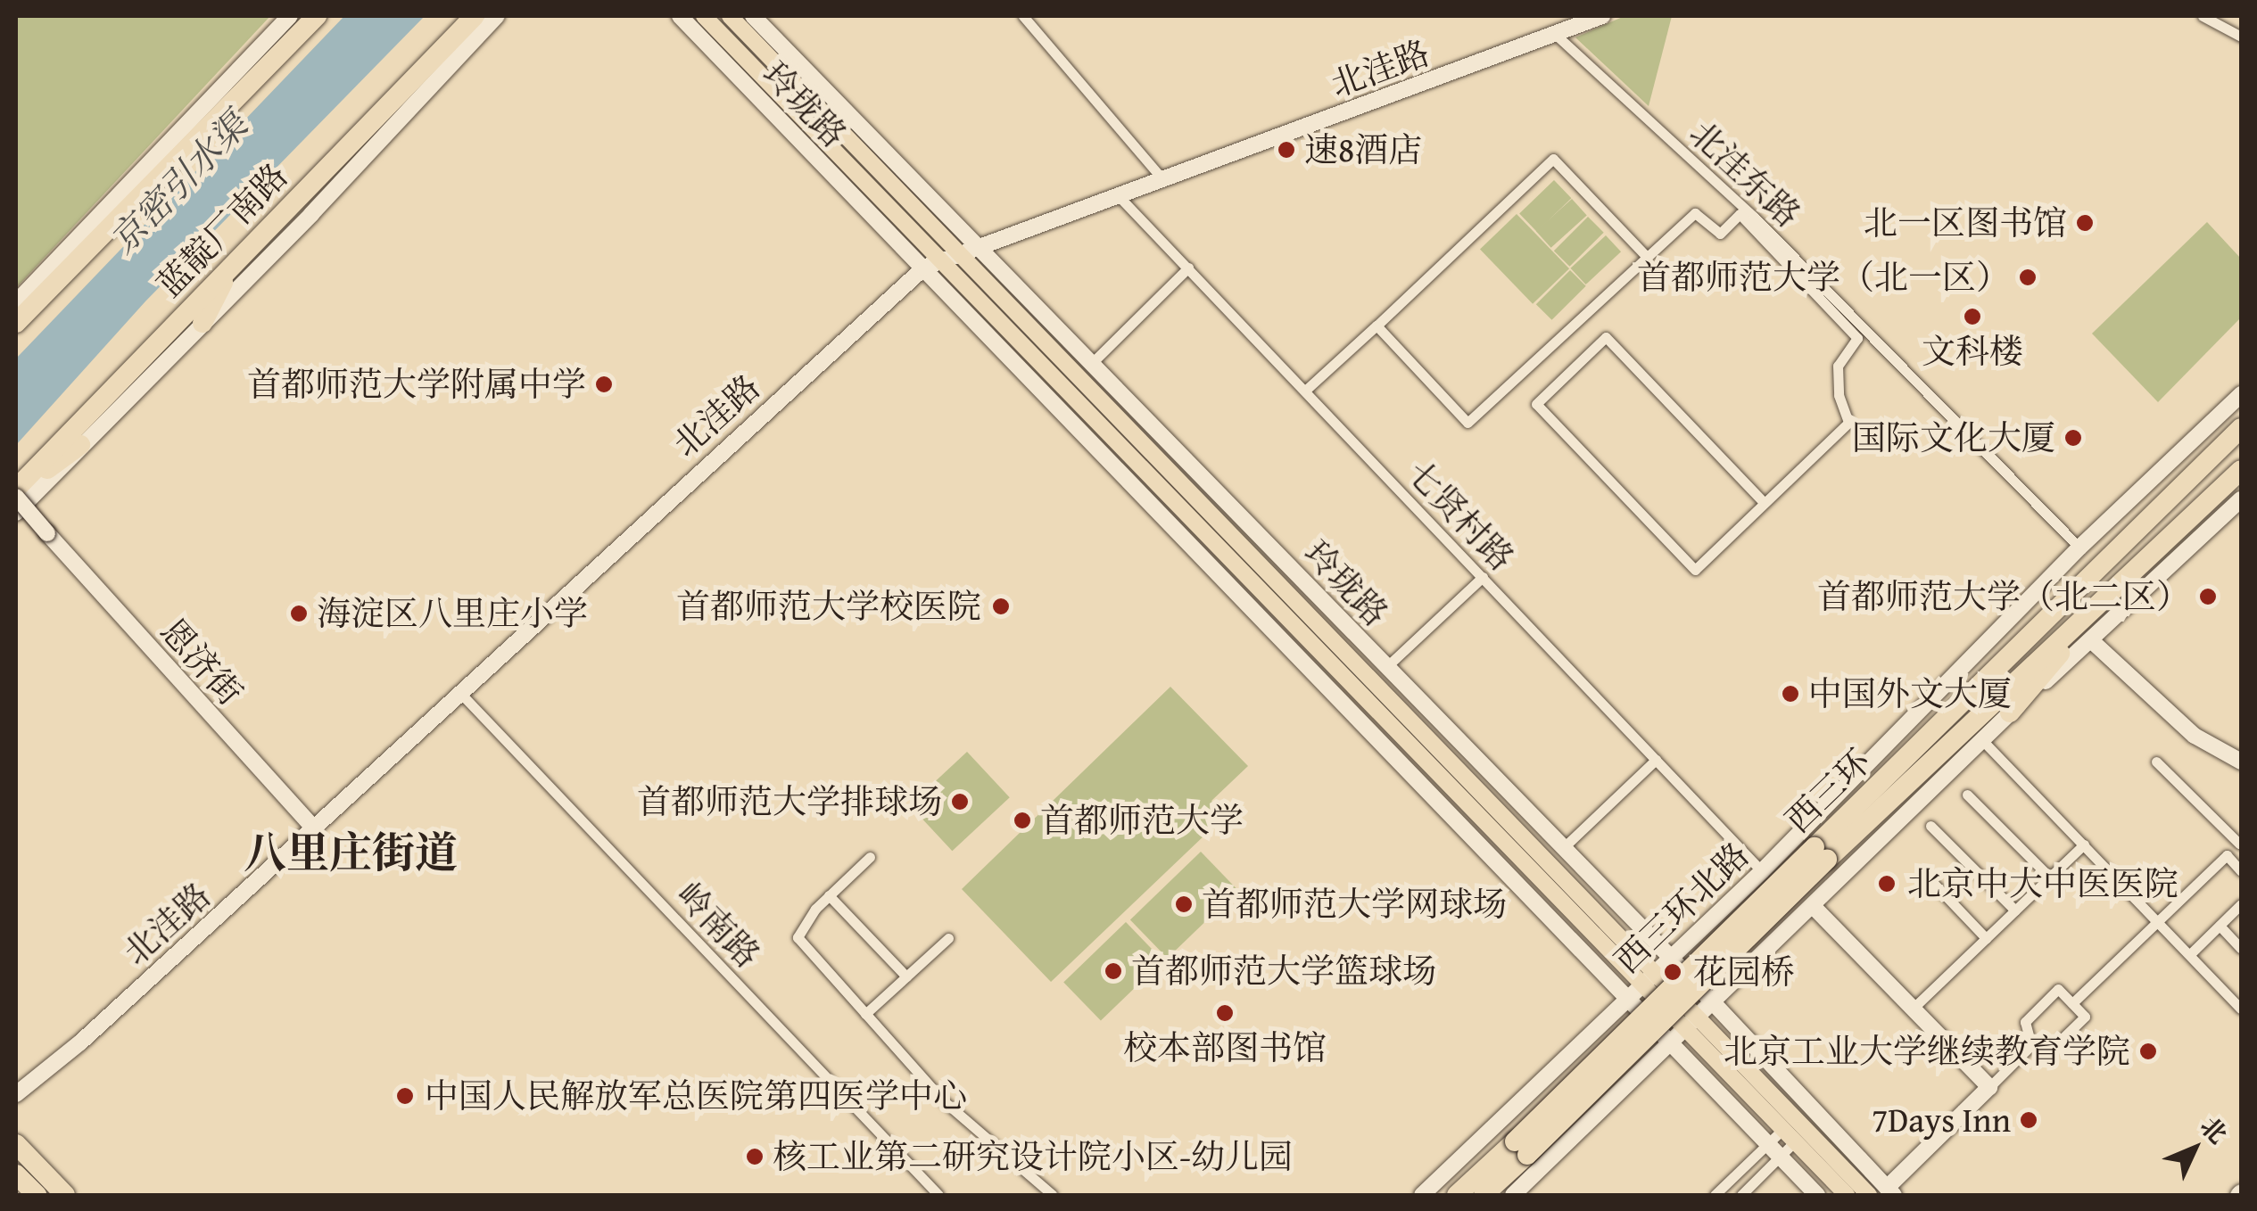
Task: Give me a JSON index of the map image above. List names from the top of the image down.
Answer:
{
  "streets": {
    "highway": ["蓝靛厂南路", "西三环"],
    "main road": ["玲珑路"],
    "street": [
      "北洼路",
      "北洼东路",
      "七贤村路",
      "恩济街",
      "西三环北路",
      "岭南路"
    ]
  },
  "crossings": [
    ["北洼路", "玲珑路"],
    ["北洼路", "北洼东路"],
    ["北洼路", "七贤村路"],
    ["北洼路", "恩济街"],
    ["北洼路", "岭南路"],
    ["玲珑路", "西三环北路"],
    ["北洼东路", "西三环北路"],
    ["蓝靛厂南路", "恩济街"],
    ["七贤村路", "西三环北路"]
  ],
  "districts": ["八里庄街道"],
  "water": ["京密引水渠"],
  "places": [
    "速8酒店",
    "北一区图书馆",
    "首都师范大学（北一区）",
    "文科楼",
    "首都师范大学附属中学",
    "国际文化大厦",
    "首都师范大学（北二区）",
    "首都师范大学校医院",
    "海淀区八里庄小学",
    "中国外文大厦",
    "首都师范大学排球场",
    "首都师范大学",
    "北京中大中医医院",
    "首都师范大学网球场",
    "首都师范大学篮球场",
    "花园桥",
    "校本部图书馆",
    "北京工业大学继续教育学院",
    "中国人民解放军总医院第四医学中心",
    "7Days Inn",
    "核工业第二研究设计院小区-幼儿园"
  ],
  "north": "top right"
}
